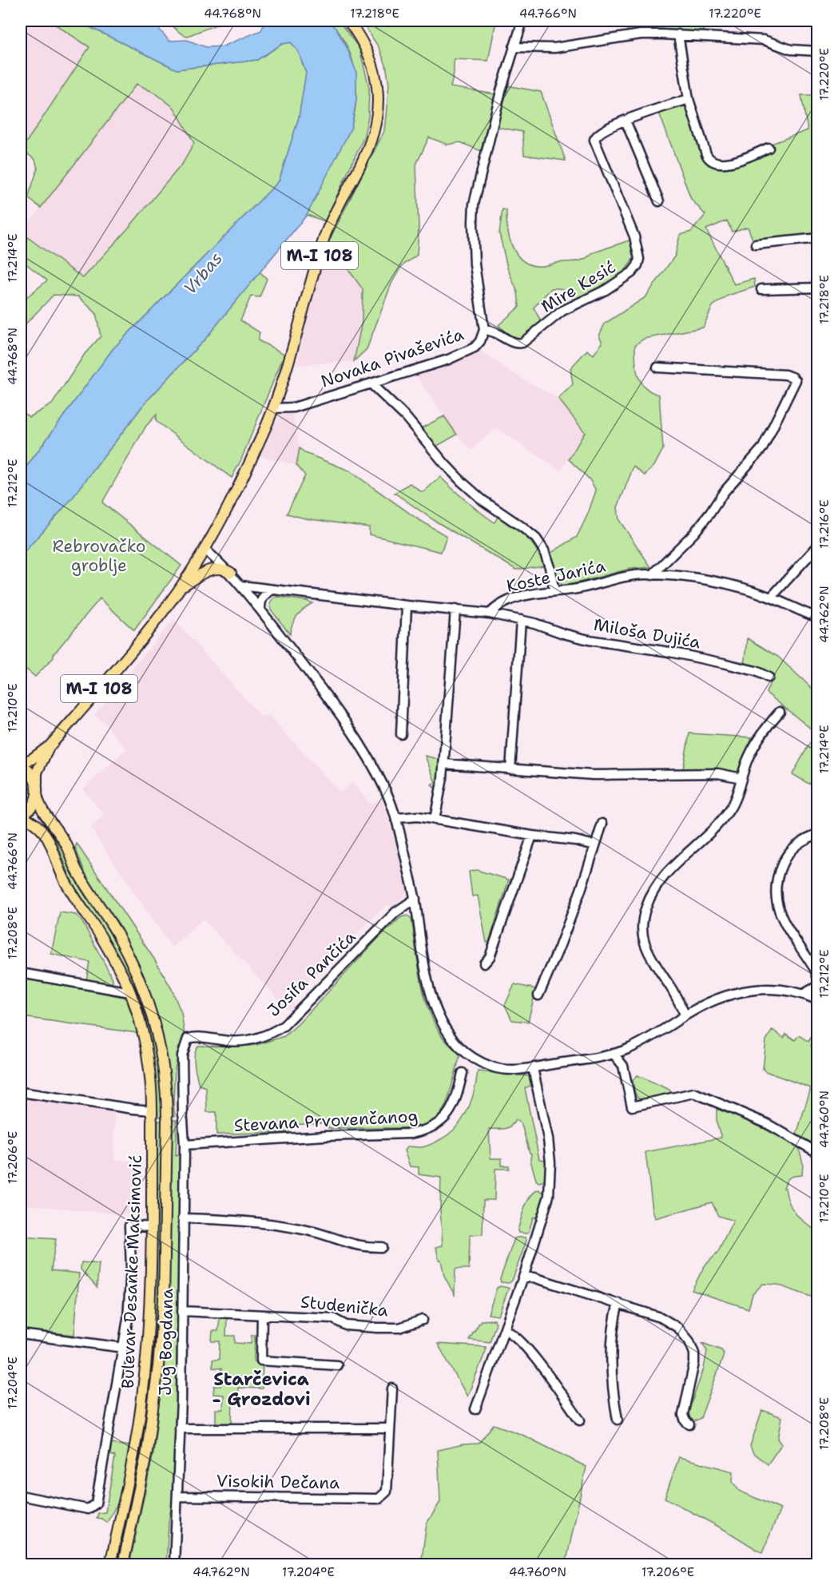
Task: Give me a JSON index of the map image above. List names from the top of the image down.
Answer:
{
  "streets": {
    "main road": ["M-I 108", "Bulevar Desanke Maksimović"],
    "street": [
      "Mire Kesić",
      "Novaka Pivaševića",
      "Koste Jarića",
      "Miloša Dujića",
      "Josifa Pančića",
      "Stevana Prvovenčanog",
      "Studenička",
      "Jug Bogdana",
      "Visokih Dečana"
    ]
  },
  "crossings": [
    ["M-I 108", "Novaka Pivaševića"],
    ["M-I 108", "Bulevar Desanke Maksimović"],
    ["Mire Kesić", "Novaka Pivaševića"],
    ["Koste Jarića", "Miloša Dujića"],
    ["Josifa Pančića", "Jug Bogdana"],
    ["Stevana Prvovenčanog", "Jug Bogdana"],
    ["Studenička", "Jug Bogdana"],
    ["Jug Bogdana", "Visokih Dečana"]
  ],
  "districts": ["Starčevica - Grozdovi"],
  "water": ["Vrbas"],
  "parks": ["Rebrovačko groblje"],
  "coordinates": [
    "44.768°N",
    "17.218°E",
    "44.766°N",
    "17.220°E",
    "17.214°E",
    "17.212°E",
    "17.216°E",
    "44.762°N",
    "17.210°E",
    "17.208°E",
    "44.760°N",
    "17.206°E",
    "17.204°E"
  ]
}
